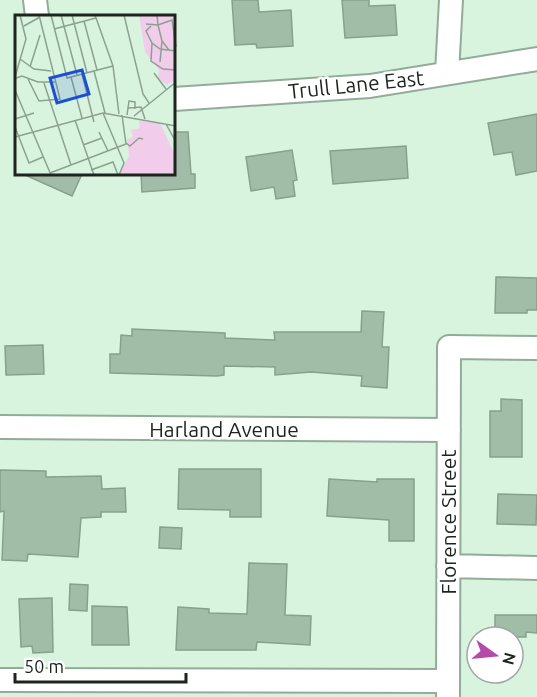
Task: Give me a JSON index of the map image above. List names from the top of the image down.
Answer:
{
  "streets": {
    "street": ["Trull Lane East", "Harland Avenue", "Florence Street"]
  },
  "crossings": [
    ["Harland Avenue", "Florence Street"]
  ],
  "scale_bar": "50 m",
  "north": "right"
}
